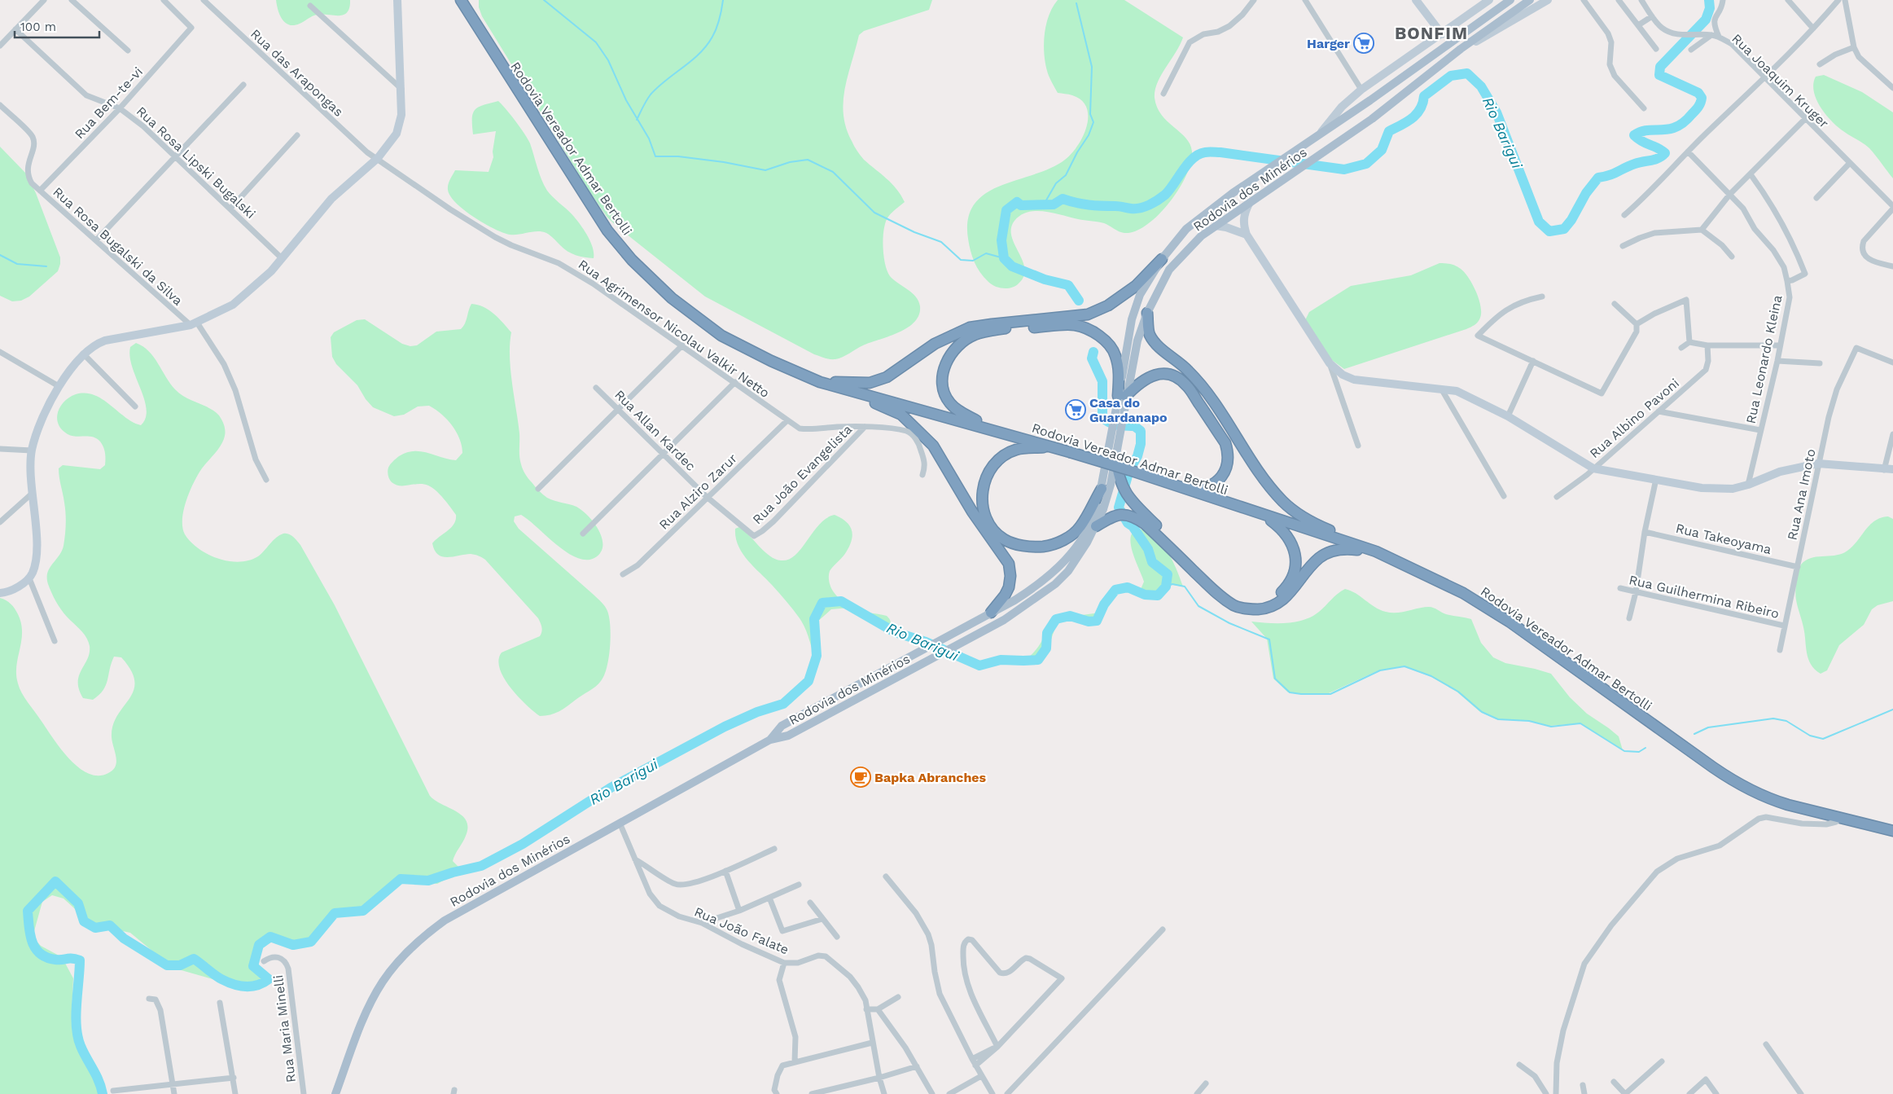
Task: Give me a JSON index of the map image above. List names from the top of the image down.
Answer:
{
  "streets": {
    "highway": ["Rodovia Vereador Admar Bertolli"],
    "main road": ["Rodovia dos Minérios"],
    "street": [
      "Rua das Arapongas",
      "Rua Joaquim Kruger",
      "Rua Bem-te-vi",
      "Rua Rosa Lipski Bugalski",
      "Rua Rosa Bugalski da Silva",
      "Rua Agrimensor Nicolau Valkir Netto",
      "Rua Leonardo Kleina",
      "Rua Albino Pavoni",
      "Rua Allan Kardec",
      "Rua João Evangelista",
      "Rua Alziro Zarur",
      "Rua Ana Imoto",
      "Rua Takeoyama",
      "Rua Guilhermina Ribeiro",
      "Rua João Falate",
      "Rua Maria Minelli"
    ]
  },
  "crossings": [
    ["Rua das Arapongas", "Rua Agrimensor Nicolau Valkir Netto"],
    ["Rua Bem-te-vi", "Rua Rosa Lipski Bugalski"],
    ["Rua Bem-te-vi", "Rua Rosa Bugalski da Silva"],
    ["Rodovia dos Minérios", "Rua João Falate"],
    ["Rua Agrimensor Nicolau Valkir Netto", "Rua João Evangelista"],
    ["Rua Agrimensor Nicolau Valkir Netto", "Rua Alziro Zarur"],
    ["Rua Allan Kardec", "Rua João Evangelista"],
    ["Rua Allan Kardec", "Rua Alziro Zarur"],
    ["Rua Ana Imoto", "Rua Takeoyama"],
    ["Rua Ana Imoto", "Rua Guilhermina Ribeiro"]
  ],
  "districts": ["BONFIM"],
  "water": ["Rio Barigui"],
  "places": {
    "supermarket": ["Harger", "Casa do Guardanapo"],
    "cafe": ["Bapka Abranches"]
  },
  "scale_bar": "100 m"
}
